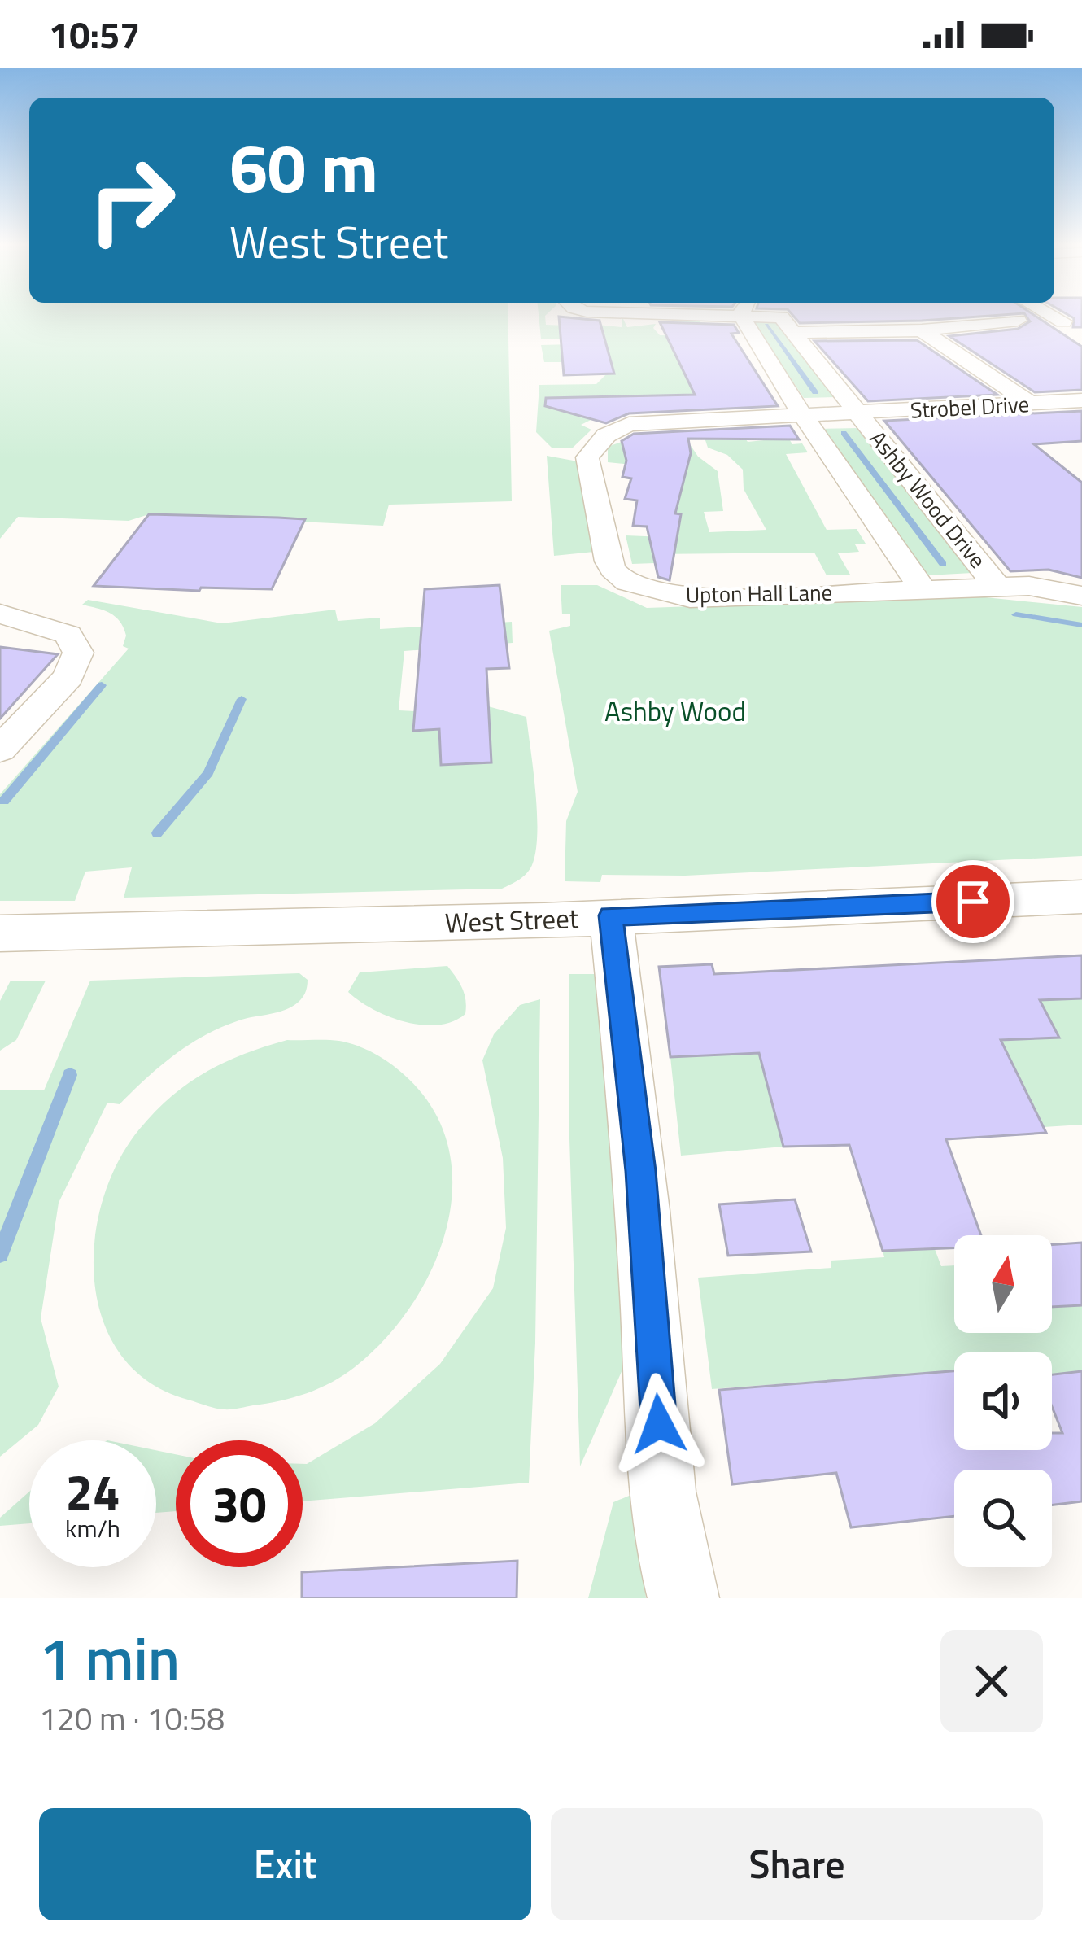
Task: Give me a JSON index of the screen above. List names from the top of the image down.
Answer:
{
  "streets": {
    "street": [
      "Strobel Drive",
      "Ashby Wood Drive",
      "Upton Hall Lane",
      "West Street"
    ]
  },
  "crossings": [
    ["Strobel Drive", "Ashby Wood Drive"],
    ["Ashby Wood Drive", "Upton Hall Lane"]
  ],
  "parks": ["Ashby Wood"],
  "north": "top",
  "page": {
    "status": "10:57",
    "turn": ["60 m", "West Street"],
    "speed": "24 km/h",
    "limit": "30",
    "heading": ["1 min", "120 m · 10:58"],
    "buttons": ["Exit", "Share"]
  }
}
